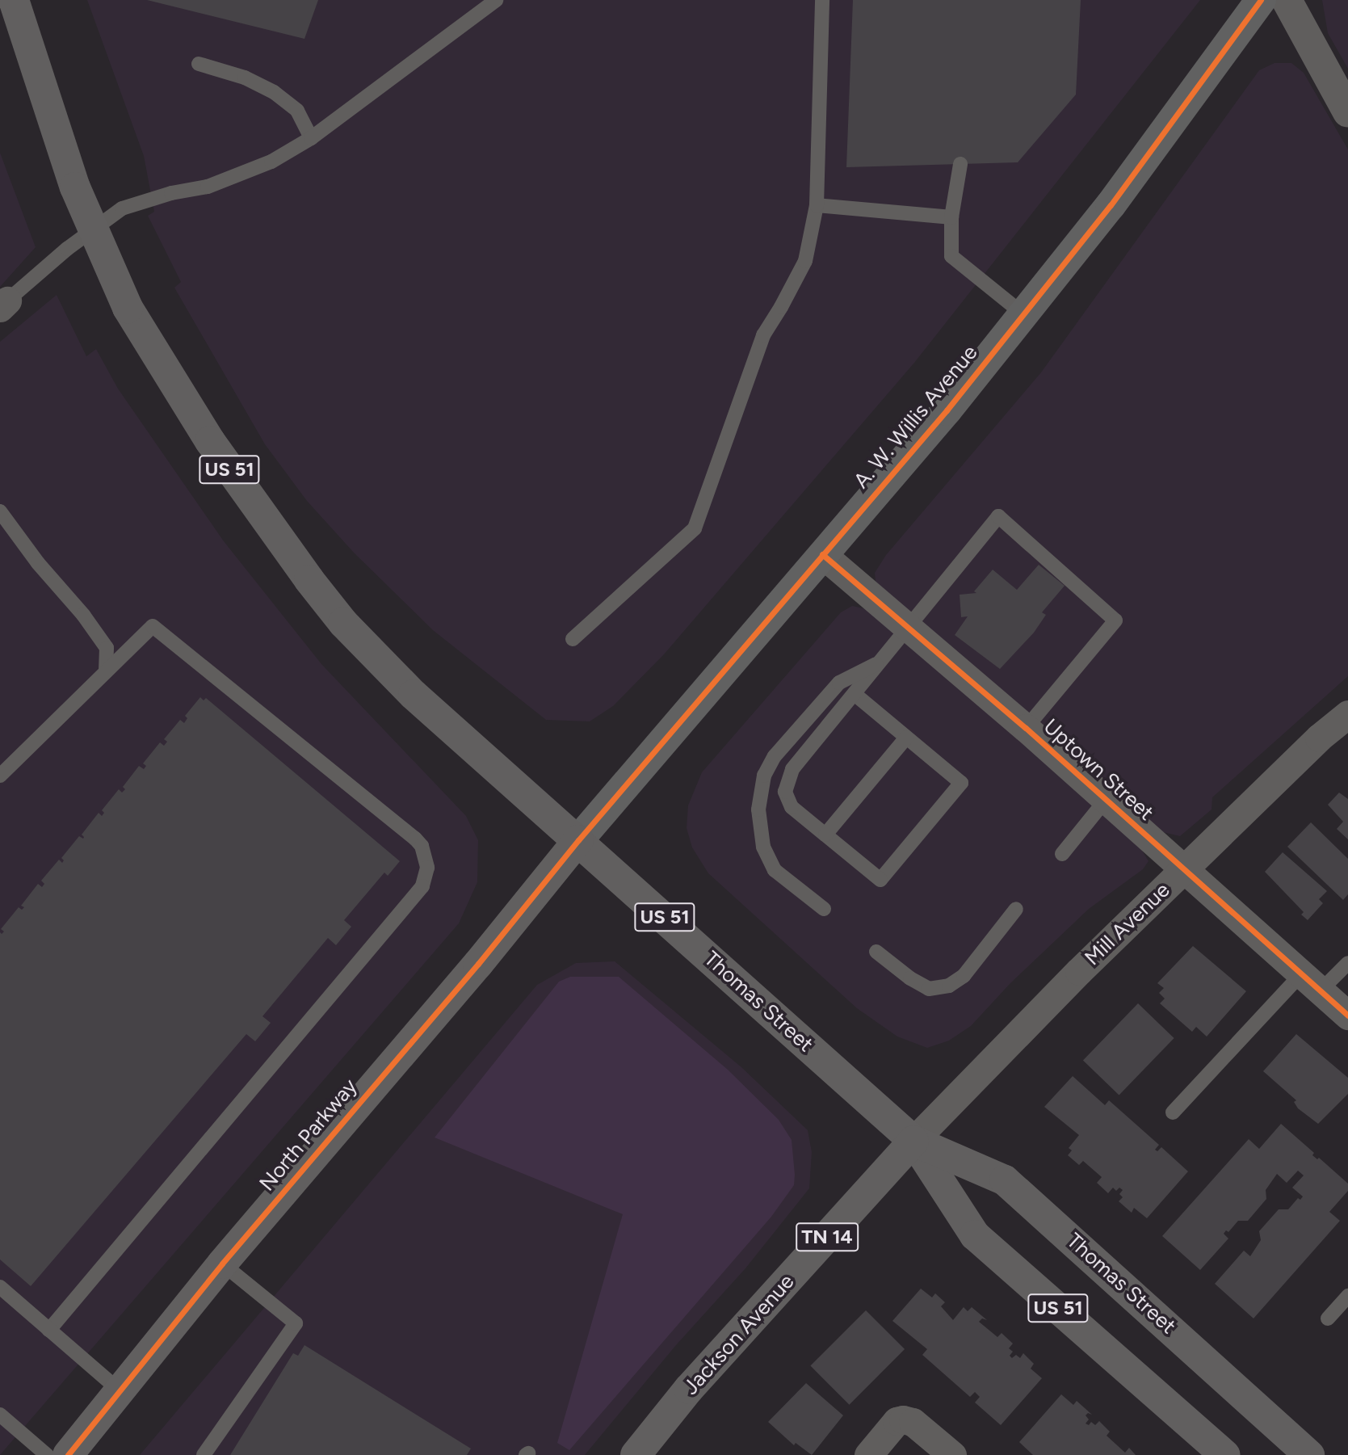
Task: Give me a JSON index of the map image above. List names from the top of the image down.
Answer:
{
  "streets": {
    "main road": [
      "A. W. Willis Avenue",
      "US 51",
      "Thomas Street",
      "North Parkway",
      "TN 14",
      "Jackson Avenue"
    ],
    "street": ["Uptown Street", "Mill Avenue"]
  },
  "crossings": [
    ["A. W. Willis Avenue", "US 51"],
    ["A. W. Willis Avenue", "Uptown Street"],
    ["A. W. Willis Avenue", "Thomas Street"],
    ["A. W. Willis Avenue", "North Parkway"],
    ["US 51", "Thomas Street"],
    ["US 51", "North Parkway"],
    ["Uptown Street", "Mill Avenue"],
    ["Mill Avenue", "Thomas Street"],
    ["Mill Avenue", "Jackson Avenue"],
    ["Thomas Street", "North Parkway"],
    ["Thomas Street", "Jackson Avenue"]
  ]
}
